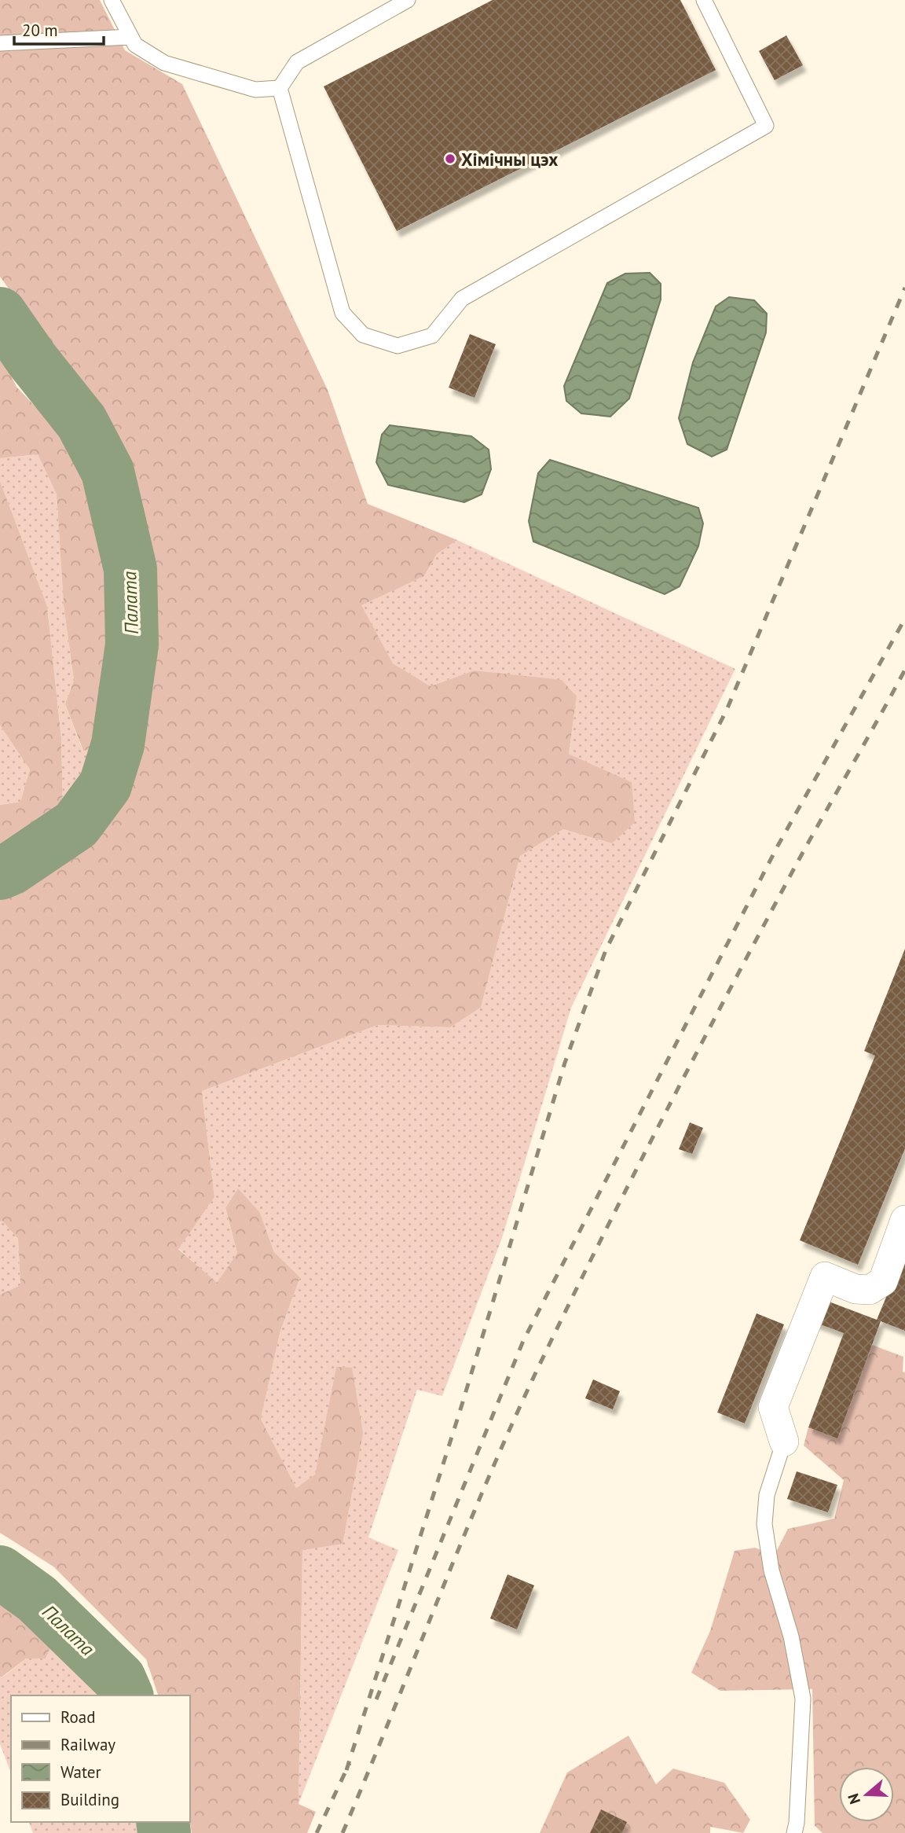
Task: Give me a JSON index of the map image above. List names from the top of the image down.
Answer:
{
  "water": ["Палата"],
  "places": ["Хімічны цэх"],
  "legend": [
    "Road",
    "Railway",
    "Water",
    "Building"
  ],
  "scale_bar": "20 m",
  "north": "left"
}
